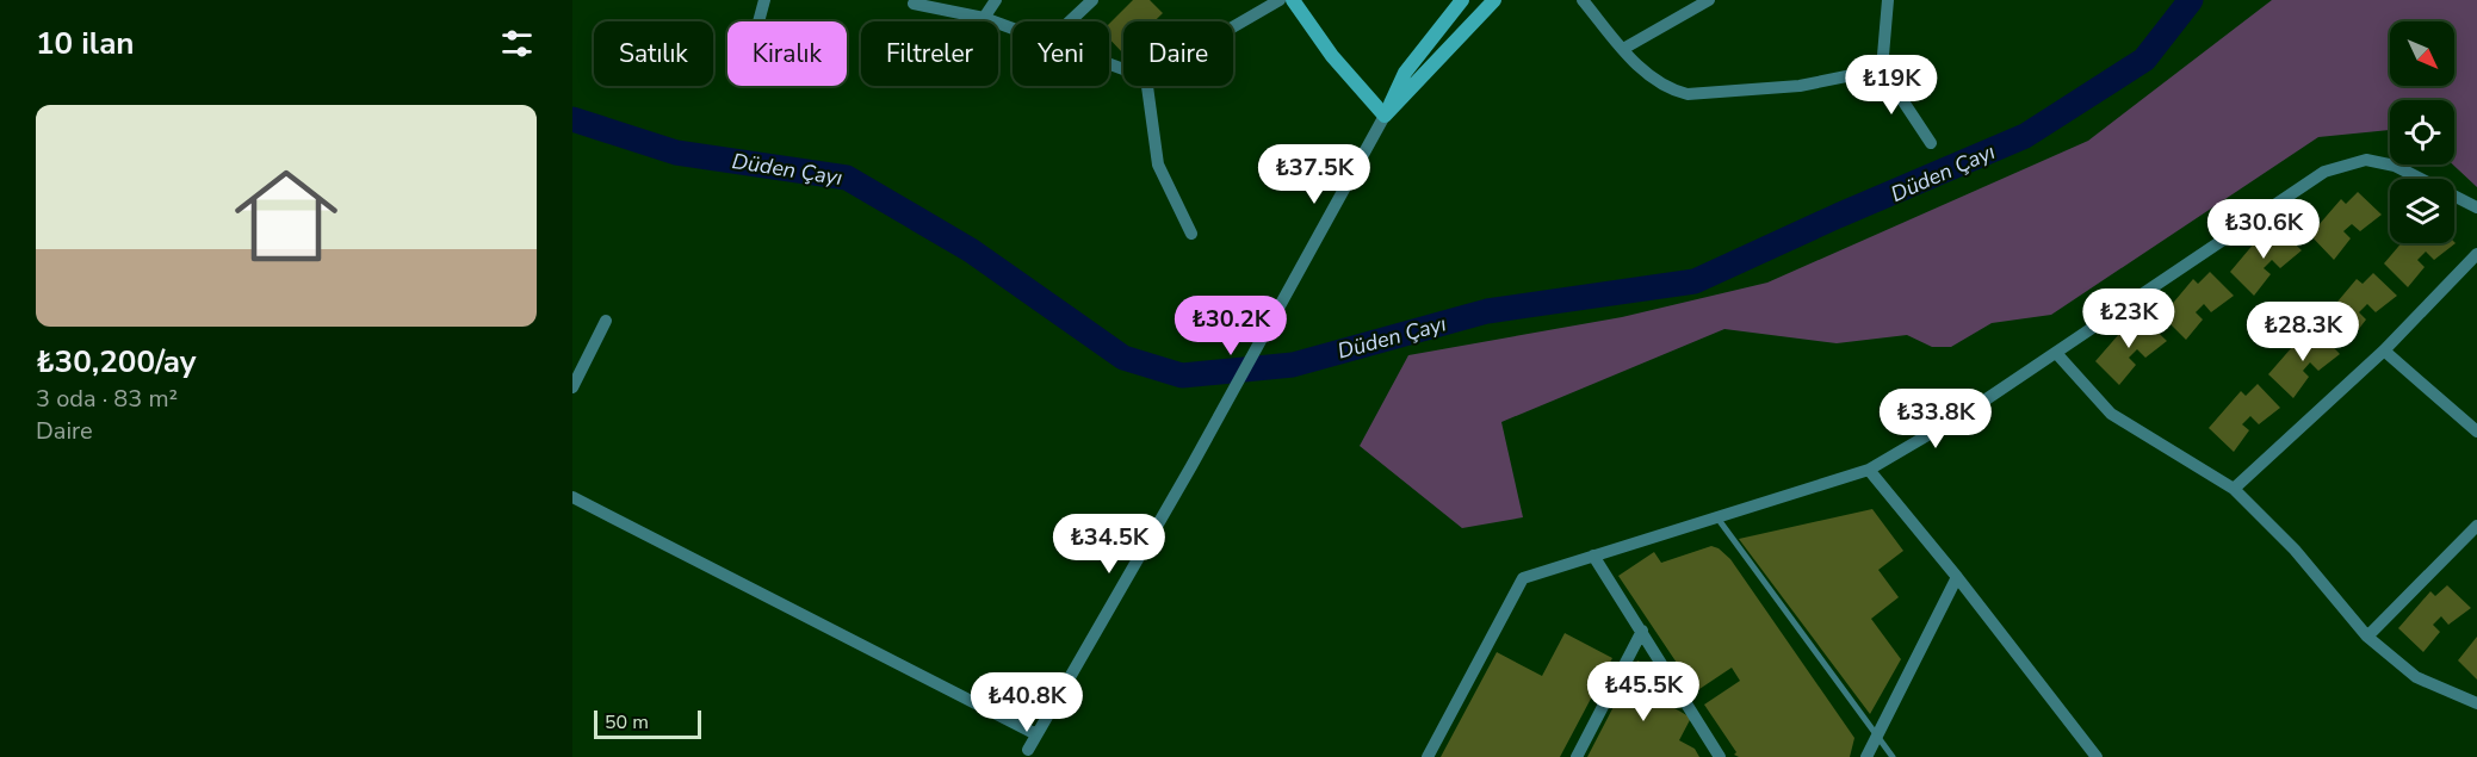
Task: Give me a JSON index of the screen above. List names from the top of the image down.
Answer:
{
  "water": ["Düden Çayı"],
  "scale_bar": "50 m",
  "north": "bottom right",
  "page": {
    "heading": "10 ilan",
    "chip": [
      "Satılık",
      "Kiralık",
      "Filtreler",
      "Yeni",
      "Daire"
    ],
    "price": [
      "₺19K",
      "₺37.5K",
      "₺30.6K",
      "₺23K",
      "₺30.2K",
      "₺28.3K",
      "₺33.8K",
      "₺34.5K",
      "₺45.5K",
      "₺40.8K"
    ],
    "list": [
      {
        "name": "₺30,200/ay",
        "note": "3 oda · 83 m² · Daire"
      }
    ],
    "scale": "50 m"
  }
}
